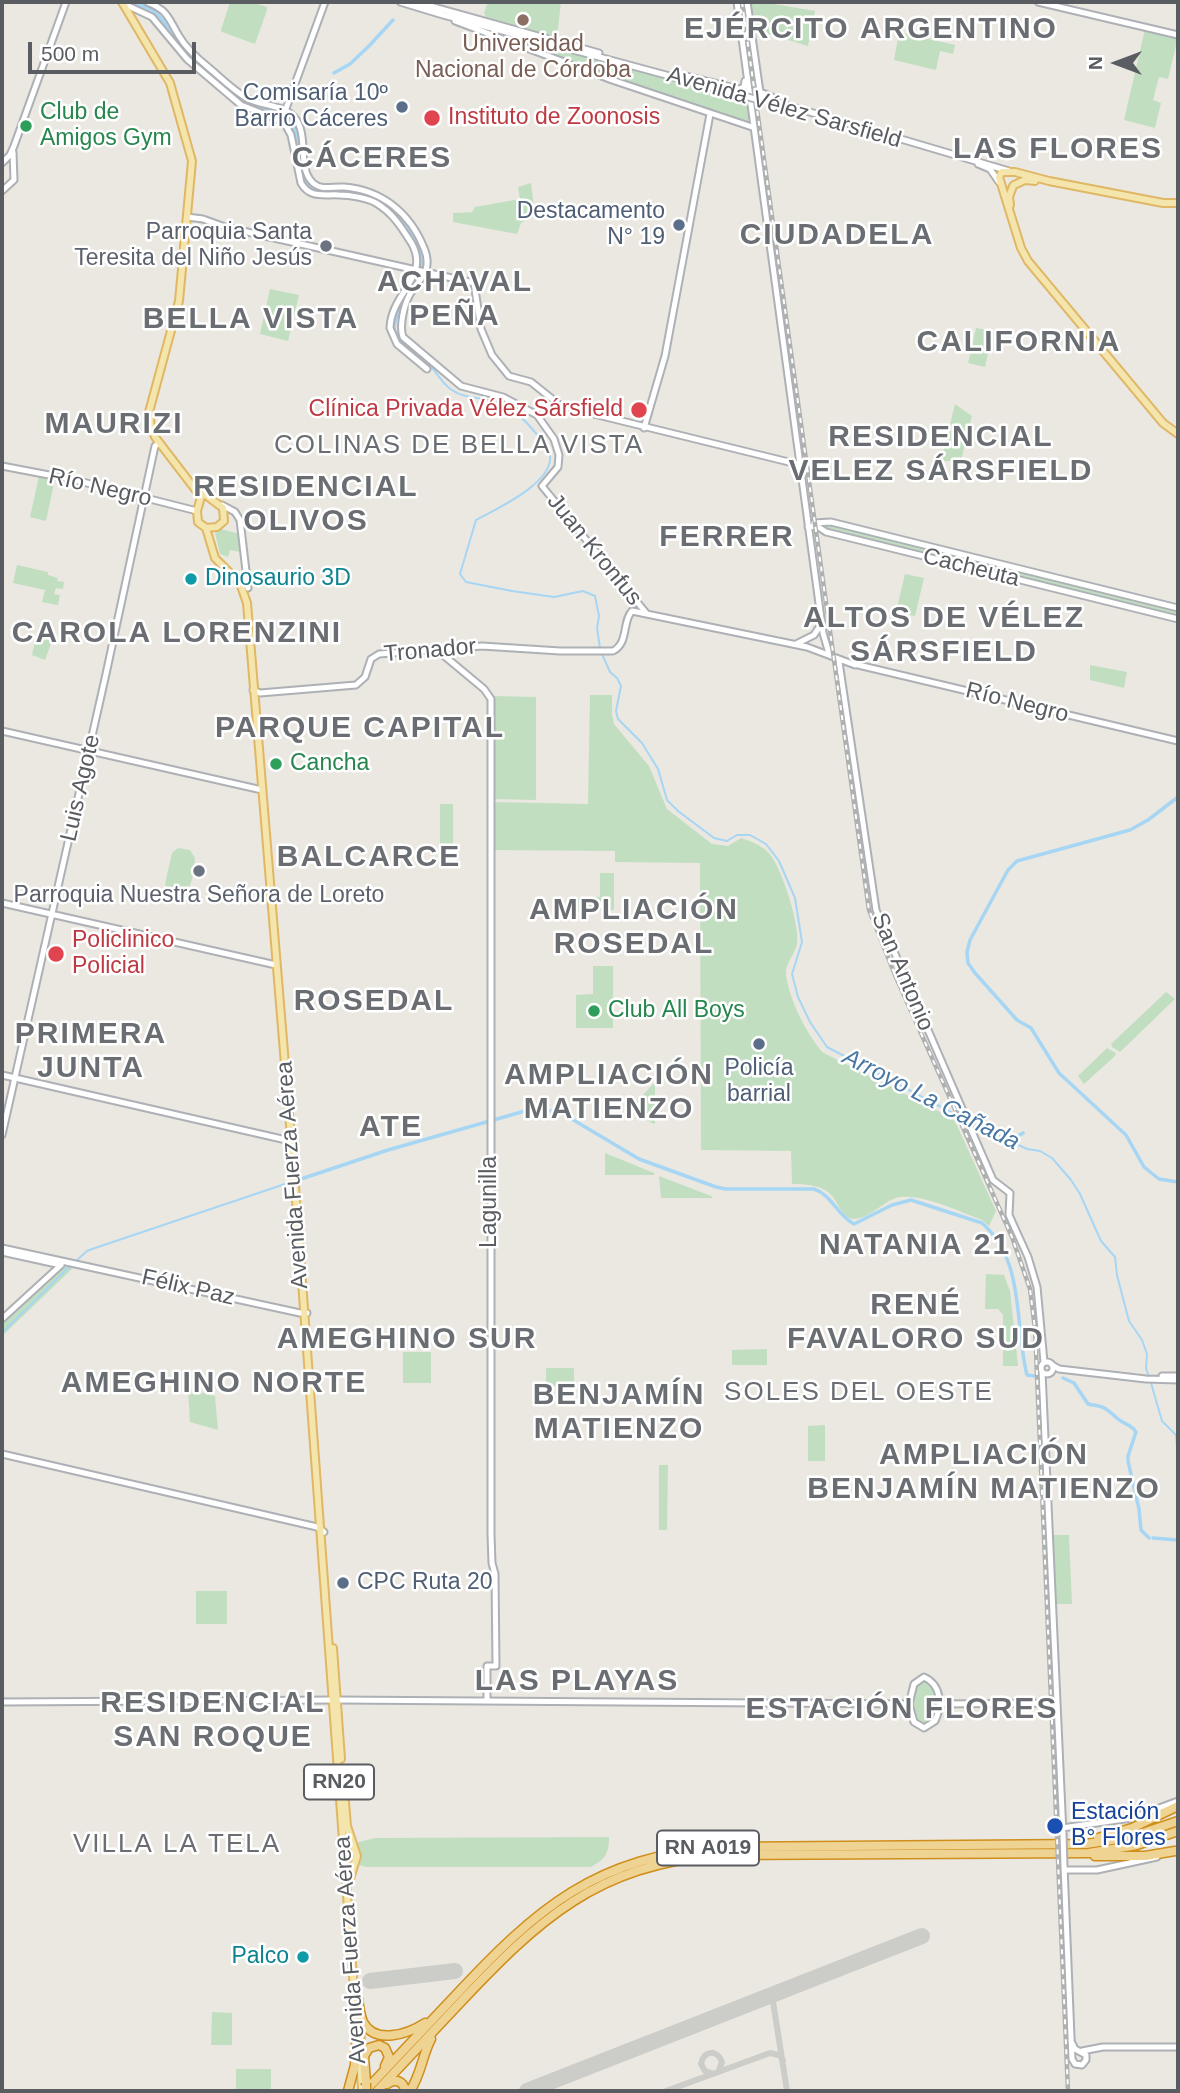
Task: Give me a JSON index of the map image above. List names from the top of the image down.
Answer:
{
  "streets": {
    "highway": ["RN A019"],
    "main road": [
      "Avenida Vélez Sarsfield",
      "Río Negro",
      "Juan Kronfus",
      "Cacheuta",
      "Tronador",
      "Luis Agote",
      "San Antonio",
      "Avenida Fuerza Aérea",
      "Lagunilla",
      "Félix Paz",
      "RN20"
    ]
  },
  "crossings": [
    ["Río Negro", "Juan Kronfus"],
    ["Río Negro", "Tronador"],
    ["Río Negro", "Luis Agote"],
    ["Río Negro", "San Antonio"],
    ["Río Negro", "Avenida Fuerza Aérea"],
    ["Río Negro", "RN20"],
    ["Tronador", "Avenida Fuerza Aérea"],
    ["Tronador", "Lagunilla"],
    ["Luis Agote", "RN20"],
    ["Avenida Fuerza Aérea", "Félix Paz"],
    ["Avenida Fuerza Aérea", "RN20"],
    ["Avenida Fuerza Aérea", "RN A019"]
  ],
  "districts": [
    "EJÉRCITO ARGENTINO",
    "LAS FLORES",
    "CÁCERES",
    "CIUDADELA",
    "ACHAVAL PEÑA",
    "BELLA VISTA",
    "CALIFORNIA",
    "MAURIZI",
    "RESIDENCIAL VELEZ SÁRSFIELD",
    "COLINAS DE BELLA VISTA",
    "RESIDENCIAL OLIVOS",
    "FERRER",
    "ALTOS DE VÉLEZ SÁRSFIELD",
    "CAROLA LORENZINI",
    "PARQUE CAPITAL",
    "BALCARCE",
    "AMPLIACIÓN ROSEDAL",
    "ROSEDAL",
    "PRIMERA JUNTA",
    "AMPLIACIÓN MATIENZO",
    "ATE",
    "NATANIA 21",
    "RENÉ FAVALORO SUD",
    "AMEGHINO SUR",
    "AMEGHINO NORTE",
    "SOLES DEL OESTE",
    "BENJAMÍN MATIENZO",
    "AMPLIACIÓN BENJAMÍN MATIENZO",
    "LAS PLAYAS",
    "RESIDENCIAL SAN ROQUE",
    "ESTACIÓN FLORES",
    "VILLA LA TELA"
  ],
  "water": ["Arroyo La Cañada"],
  "places": [
    "Universidad Nacional de Córdoba",
    "Comisaría 10º Barrio Cáceres",
    "Instituto de Zoonosis",
    "Club de Amigos Gym",
    "Destacamento N° 19",
    "Parroquia Santa Teresita del Niño Jesús",
    "Clínica Privada Vélez Sársfield",
    "Dinosaurio 3D",
    "Cancha",
    "Parroquia Nuestra Señora de Loreto",
    "Policlinico Policial",
    "Club All Boys",
    "Policía barrial",
    "CPC Ruta 20",
    "Estación B° Flores",
    "Palco"
  ],
  "scale_bar": "500 m",
  "north": "left"
}
